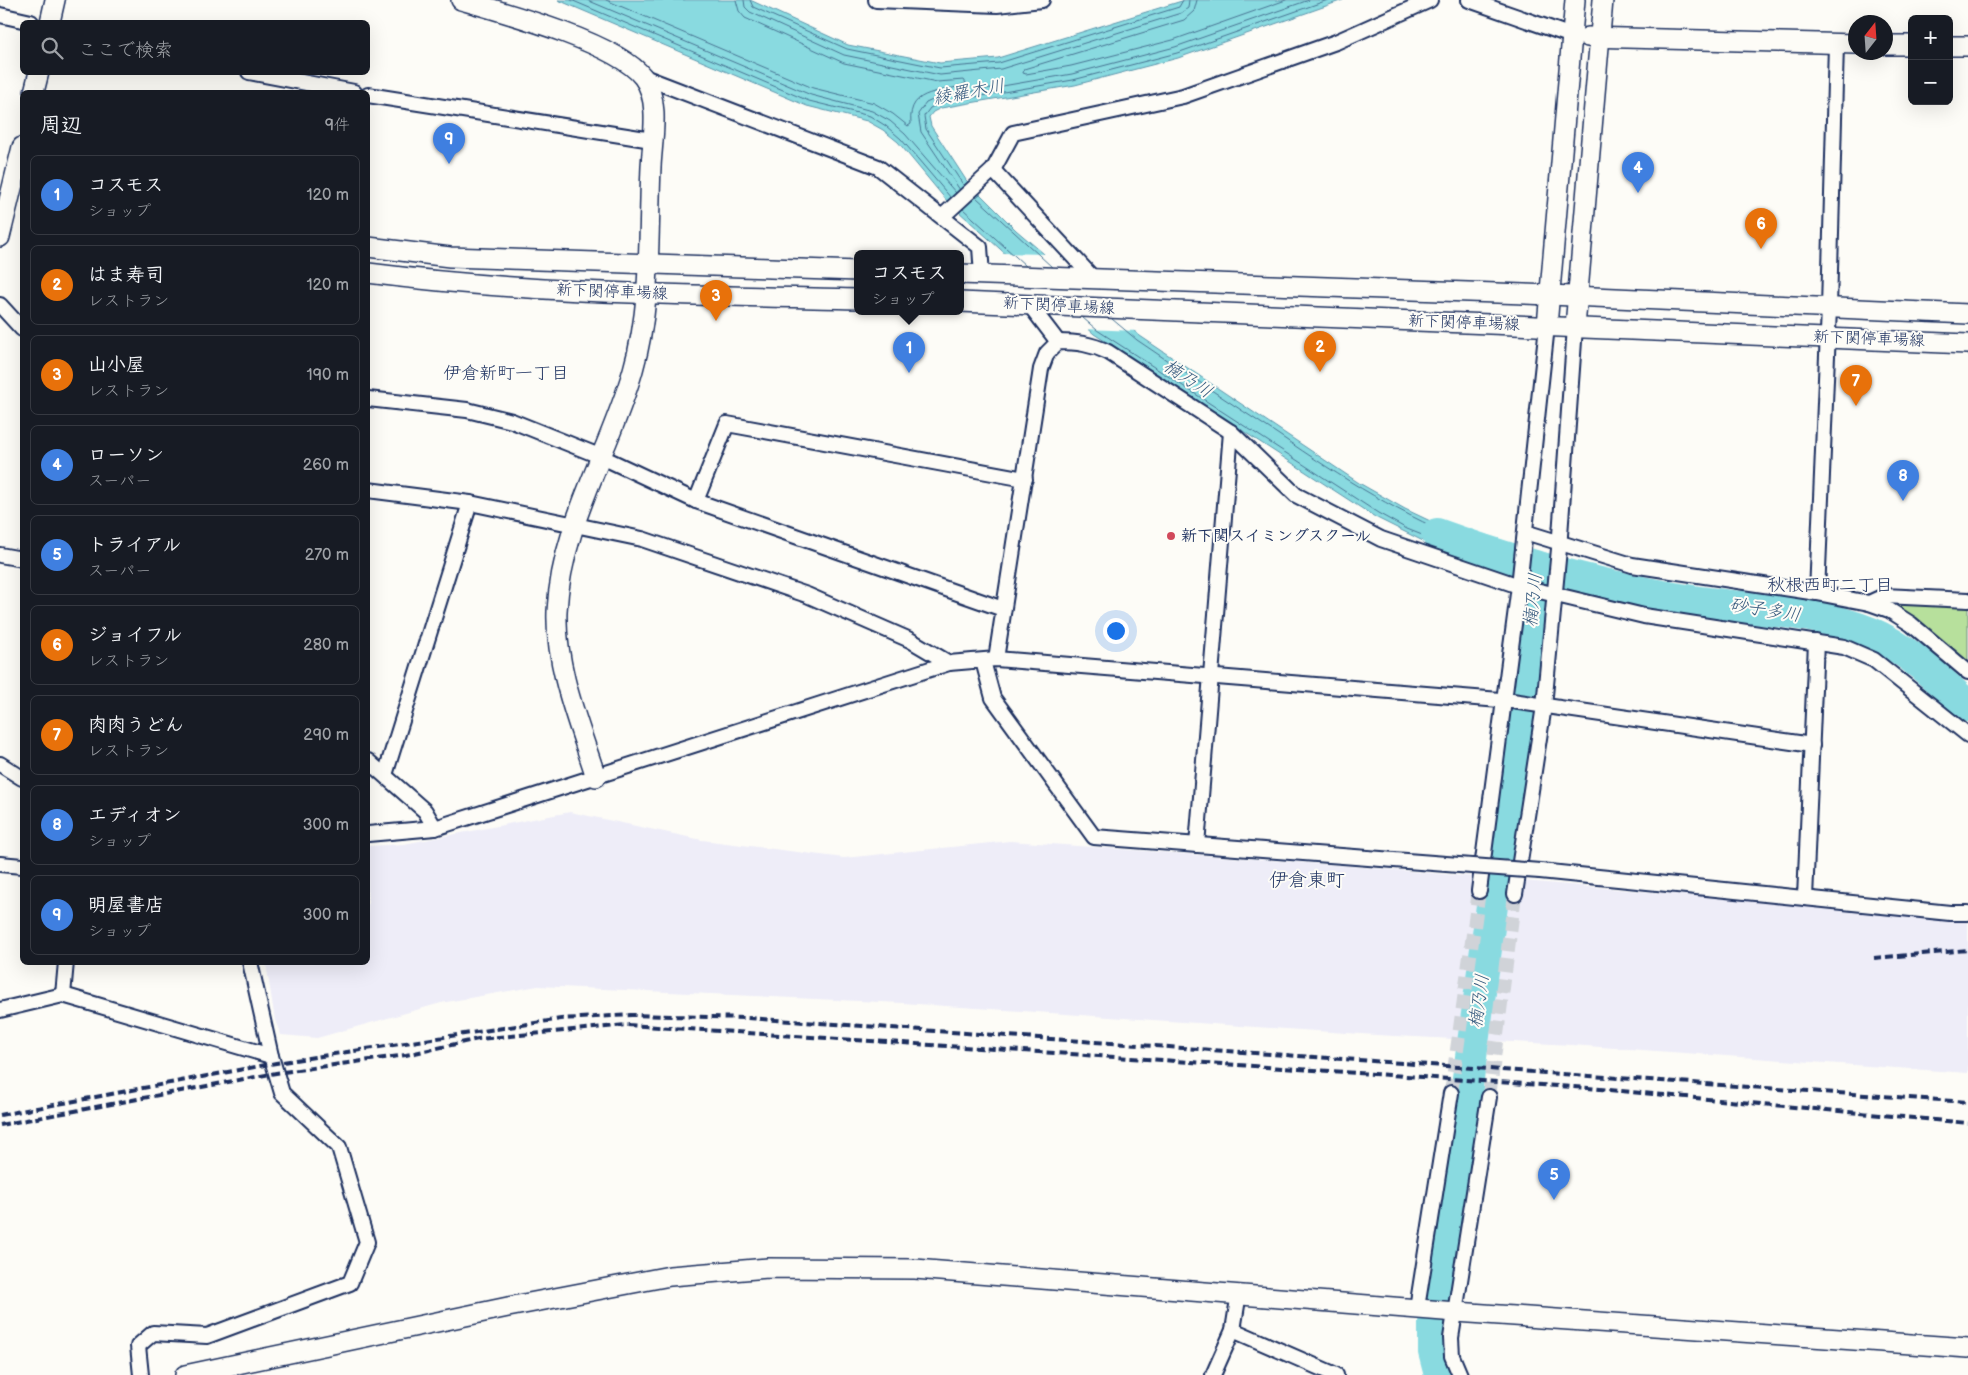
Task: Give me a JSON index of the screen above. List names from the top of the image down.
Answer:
{
  "streets": {
    "street": ["新下関停車場線"]
  },
  "districts": ["伊倉新町一丁目", "秋根西町二丁目", "伊倉東町"],
  "water": ["綾羅木川", "楠乃川", "砂子多川"],
  "places": ["新下関スイミングスクール"],
  "north": "top",
  "page": {
    "map_buttons": ["+", "−"],
    "search": "ここで検索",
    "heading": ["周辺", "9件"],
    "pins": [
      "9",
      "4",
      "6",
      "3",
      "2",
      "1",
      "7",
      "8",
      "5"
    ],
    "list": [
      {
        "mark": "1",
        "name": "コスモス",
        "note": "ショップ",
        "value": "120 m"
      },
      {
        "mark": "2",
        "name": "はま寿司",
        "note": "レストラン",
        "value": "120 m"
      },
      {
        "mark": "3",
        "name": "山小屋",
        "note": "レストラン",
        "value": "190 m"
      },
      {
        "mark": "4",
        "name": "ローソン",
        "note": "スーパー",
        "value": "260 m"
      },
      {
        "mark": "5",
        "name": "トライアル",
        "note": "スーパー",
        "value": "270 m"
      },
      {
        "mark": "6",
        "name": "ジョイフル",
        "note": "レストラン",
        "value": "280 m"
      },
      {
        "mark": "7",
        "name": "肉肉うどん",
        "note": "レストラン",
        "value": "290 m"
      },
      {
        "mark": "8",
        "name": "エディオン",
        "note": "ショップ",
        "value": "300 m"
      },
      {
        "mark": "9",
        "name": "明屋書店",
        "note": "ショップ",
        "value": "300 m"
      }
    ],
    "popup": ["コスモス", "ショップ"]
  }
}
